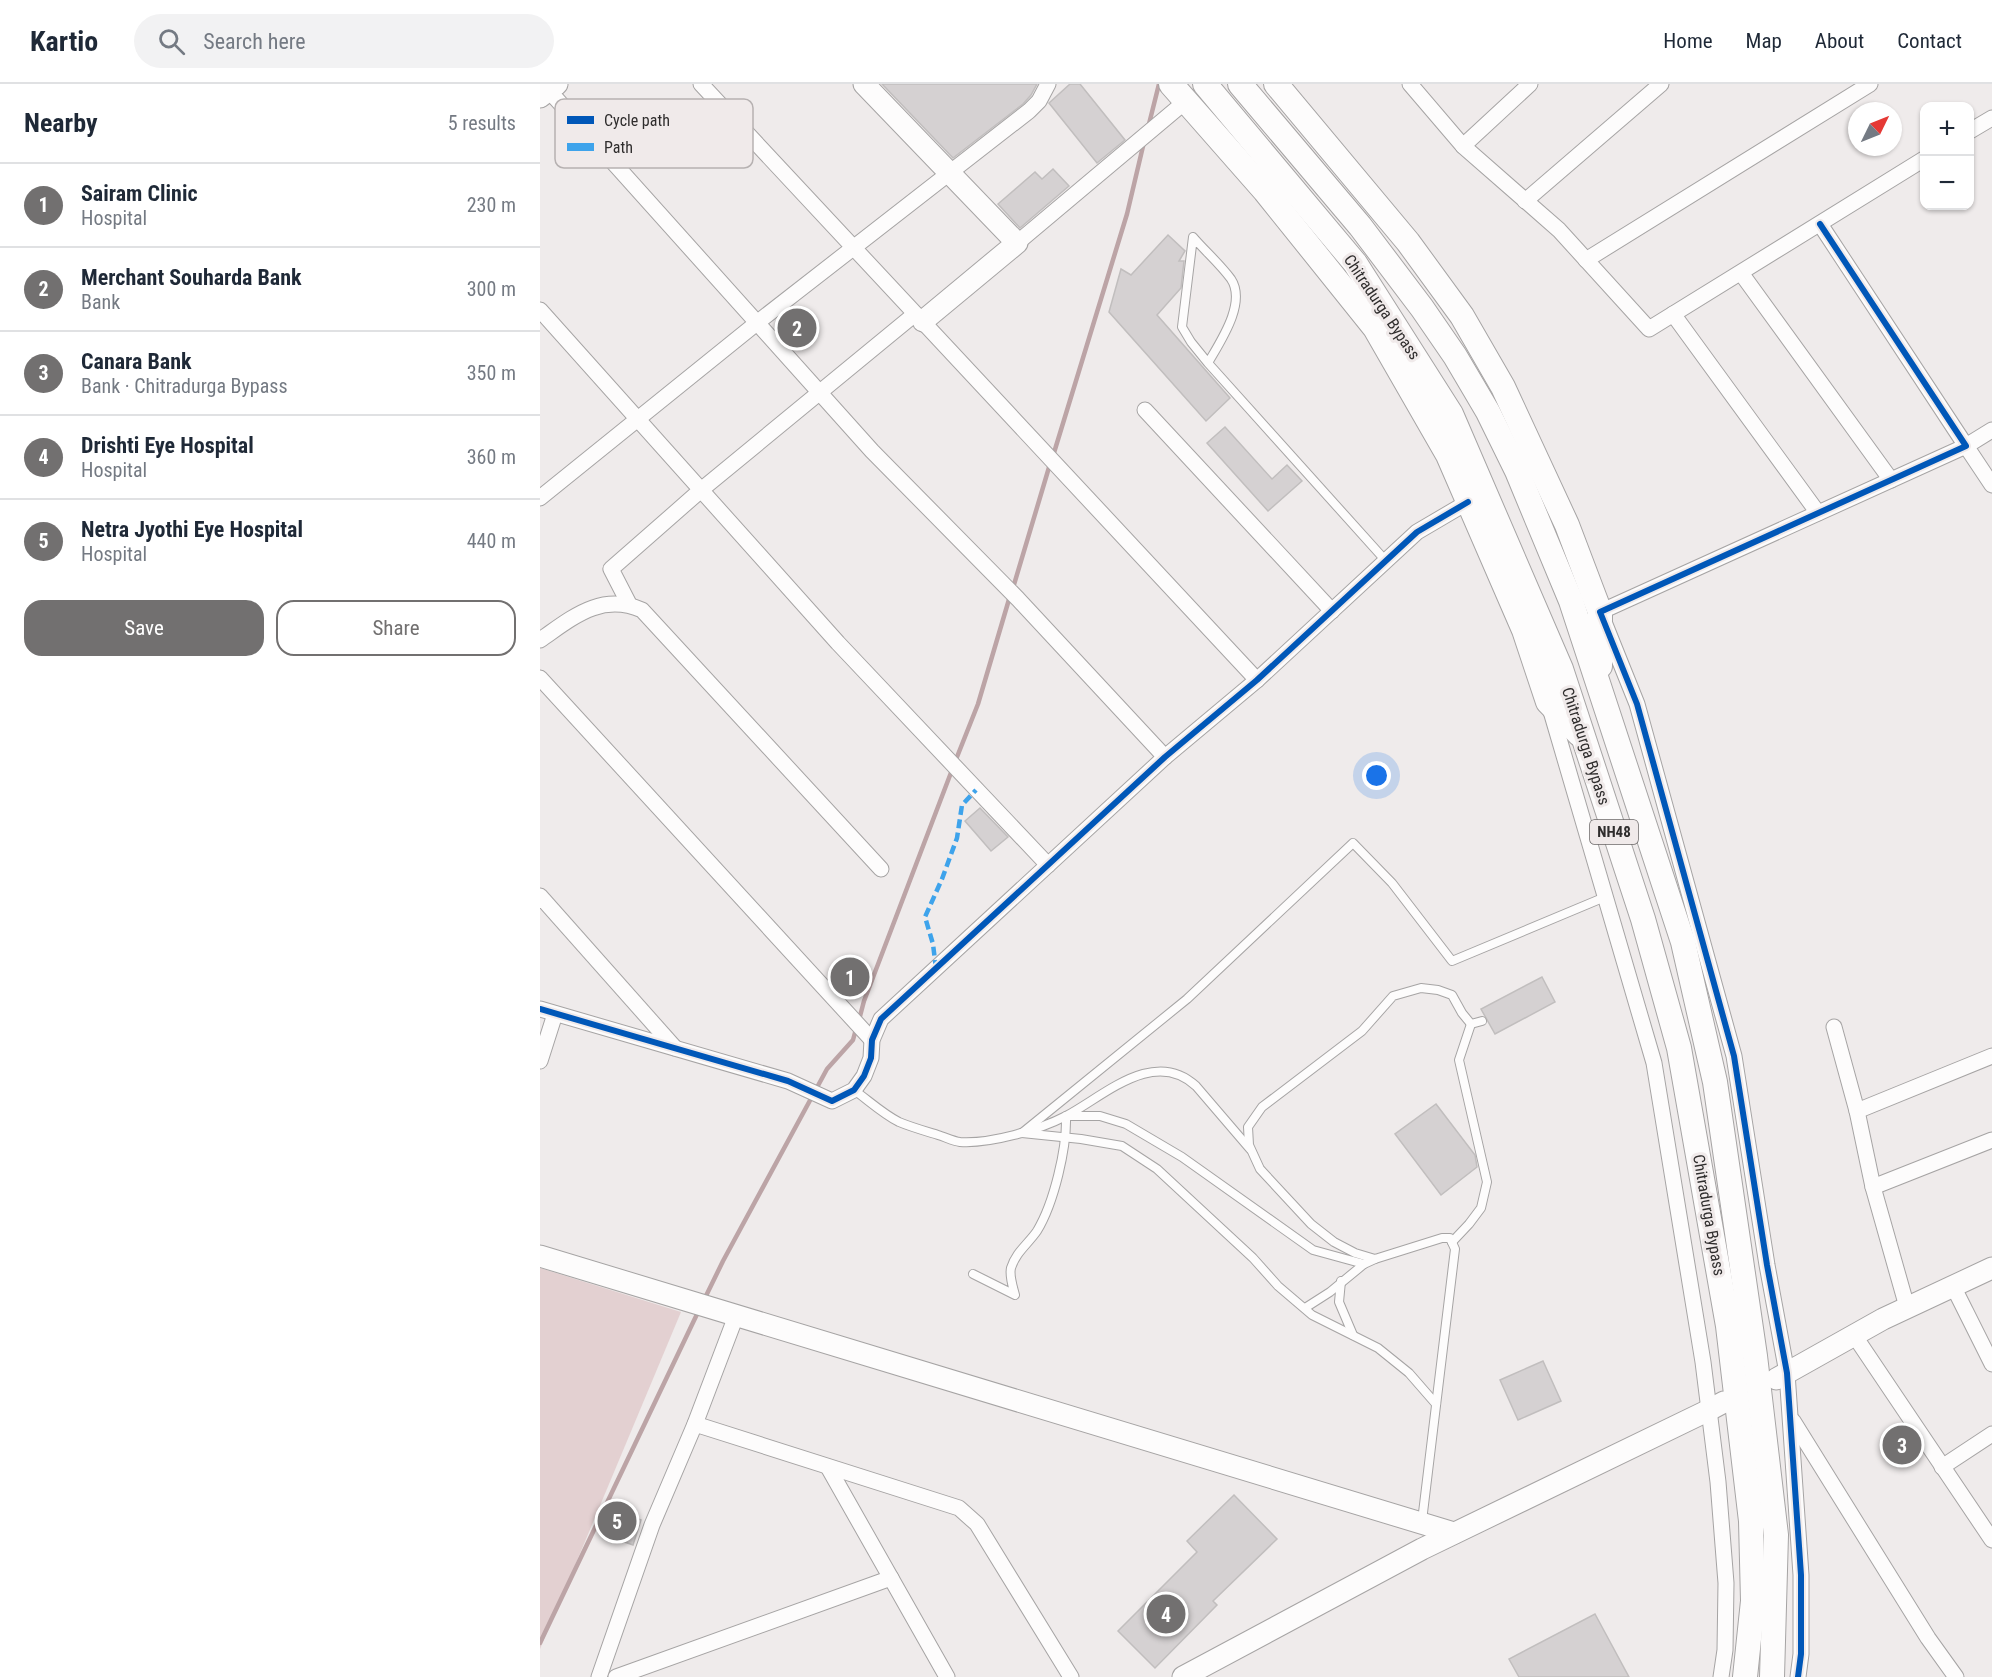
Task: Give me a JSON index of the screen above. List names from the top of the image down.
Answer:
{
  "streets": {
    "main road": ["Chitradurga Bypass", "NH48"]
  },
  "legend": ["Cycle path", "Path"],
  "north": "top right",
  "page": {
    "header": "Kartio",
    "search": "Search here",
    "nav": [
      "Home",
      "Map",
      "About",
      "Contact"
    ],
    "heading": ["Nearby", "5 results"],
    "map_buttons": ["+", "−"],
    "list": [
      {
        "mark": "1",
        "name": "Sairam Clinic",
        "note": "Hospital",
        "value": "230 m"
      },
      {
        "mark": "2",
        "name": "Merchant Souharda Bank",
        "note": "Bank",
        "value": "300 m"
      },
      {
        "mark": "3",
        "name": "Canara Bank",
        "note": "Bank · Chitradurga Bypass",
        "value": "350 m"
      },
      {
        "mark": "4",
        "name": "Drishti Eye Hospital",
        "note": "Hospital",
        "value": "360 m"
      },
      {
        "mark": "5",
        "name": "Netra Jyothi Eye Hospital",
        "note": "Hospital",
        "value": "440 m"
      }
    ],
    "pins": [
      "2",
      "1",
      "3",
      "5",
      "4"
    ],
    "buttons": ["Save", "Share"]
  }
}
